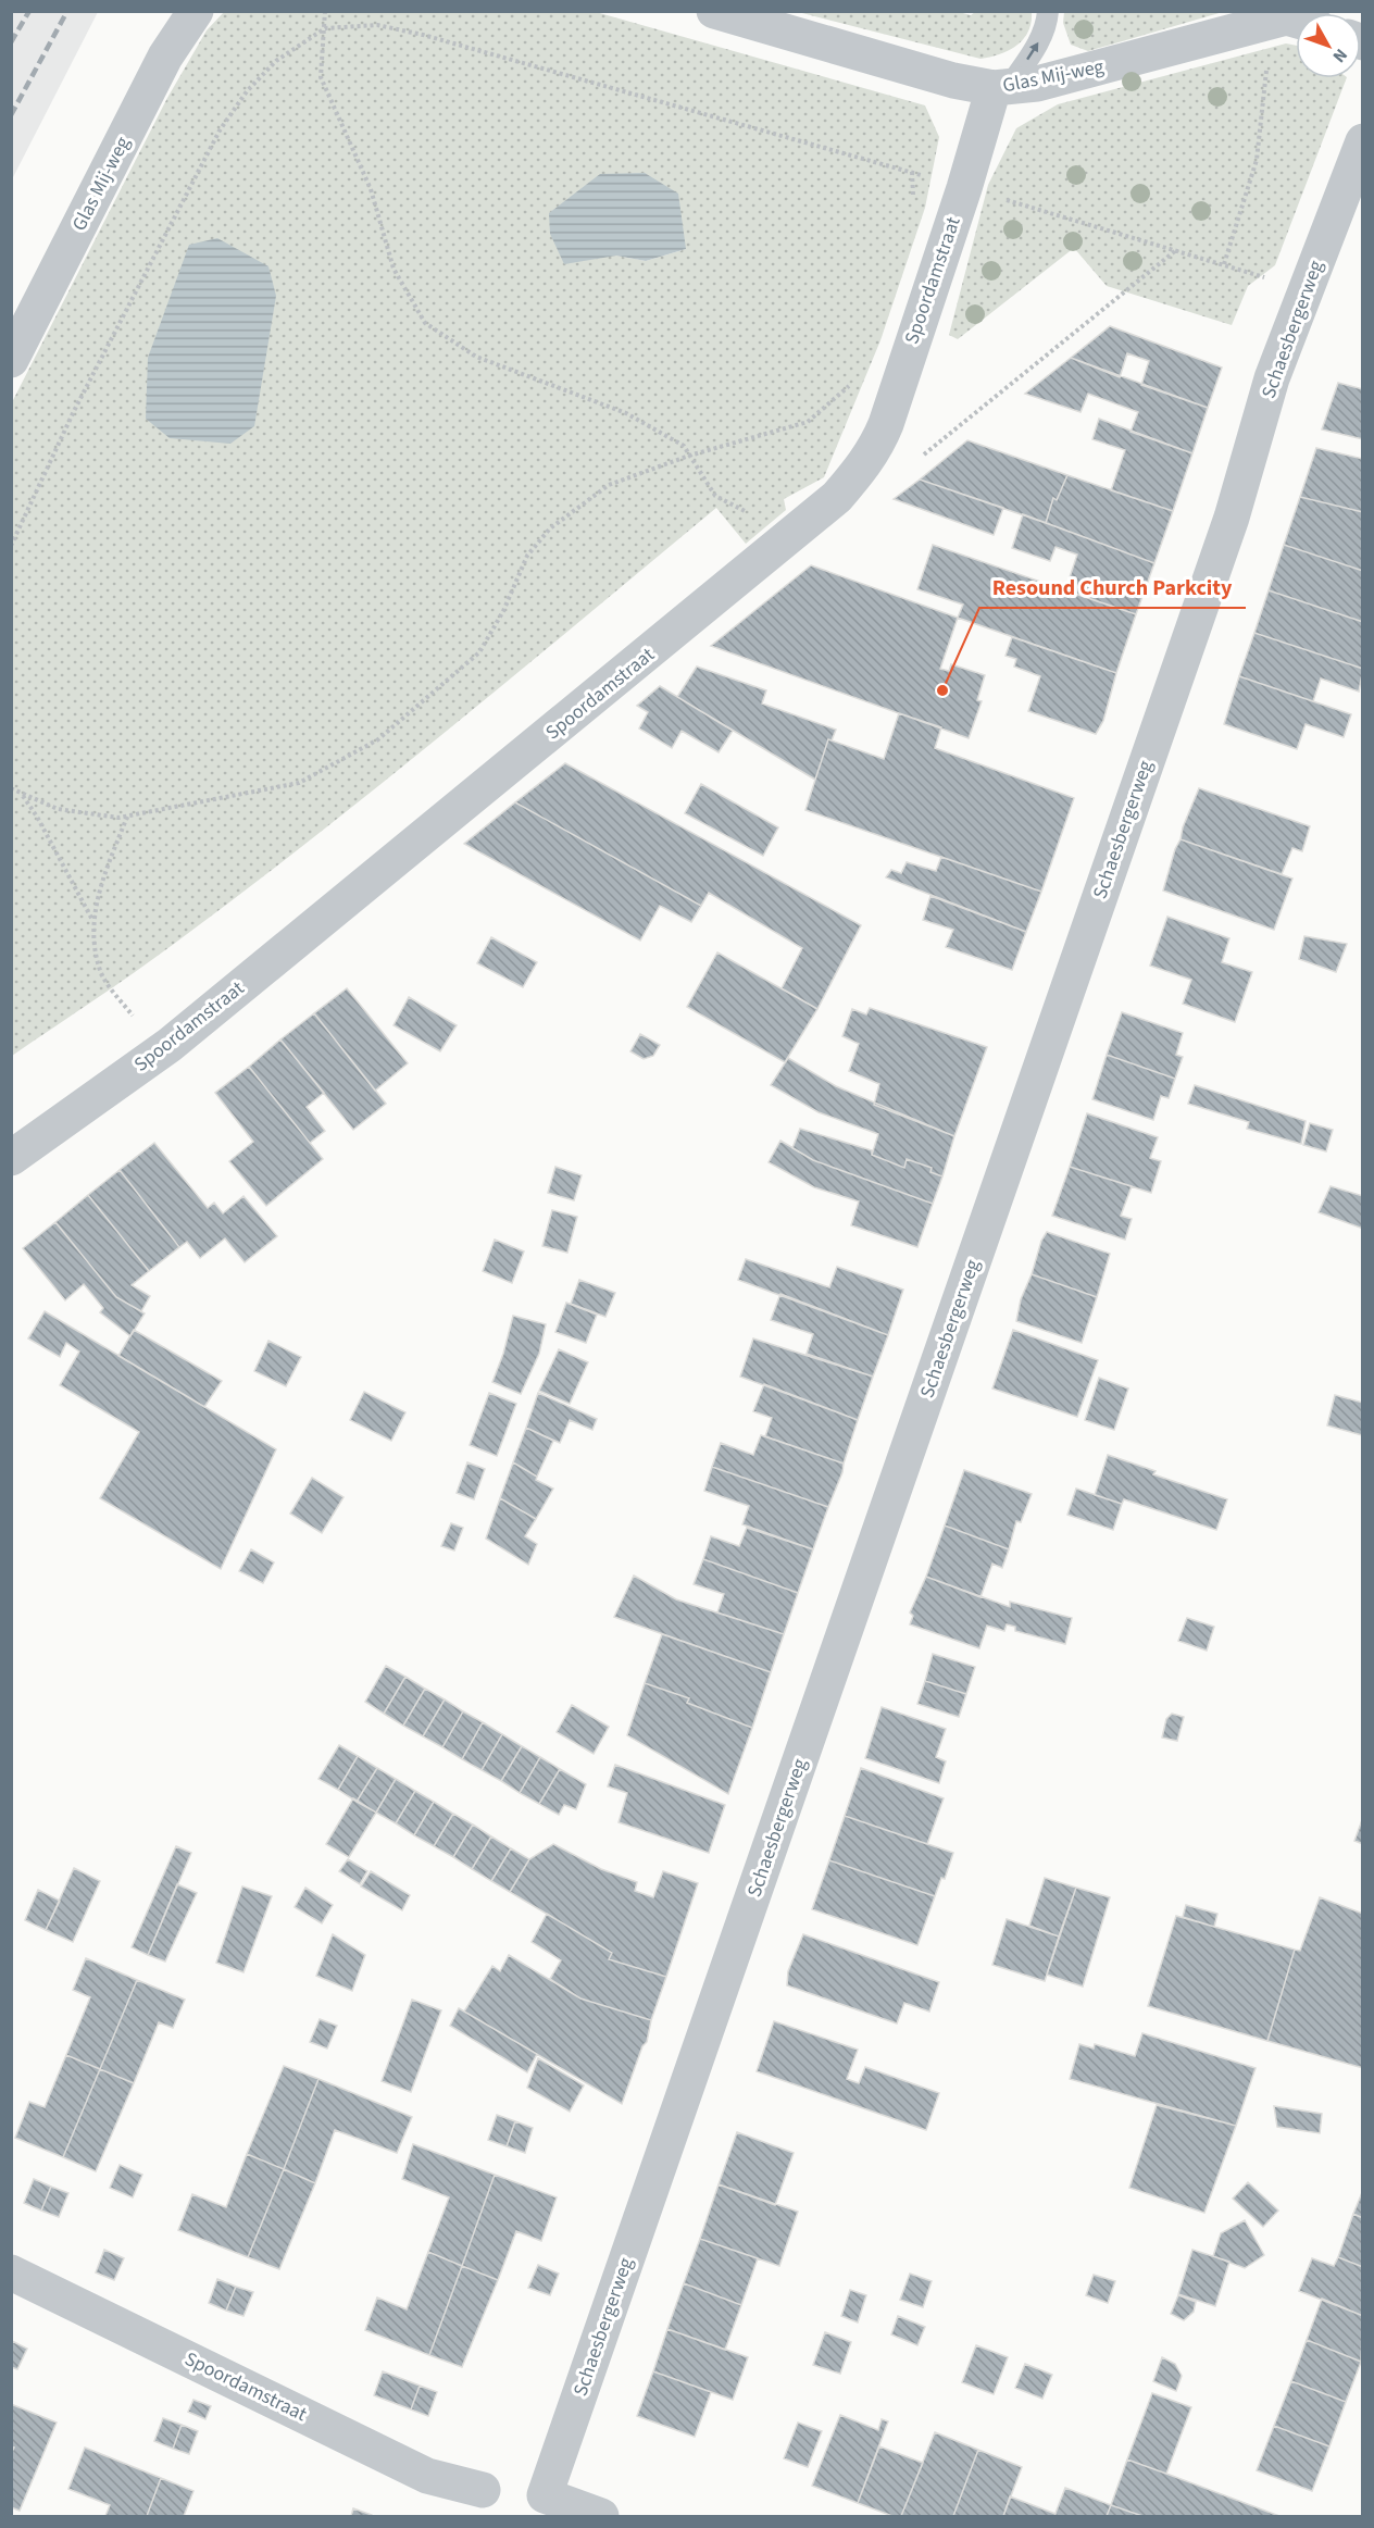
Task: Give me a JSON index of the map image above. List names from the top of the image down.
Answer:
{
  "streets": {
    "street": ["Glas Mij-weg", "Spoordamstraat", "Schaesbergerweg"]
  },
  "crossings": [
    ["Glas Mij-weg", "Spoordamstraat"]
  ],
  "places": ["Resound Church Parkcity"],
  "north": "bottom right"
}
